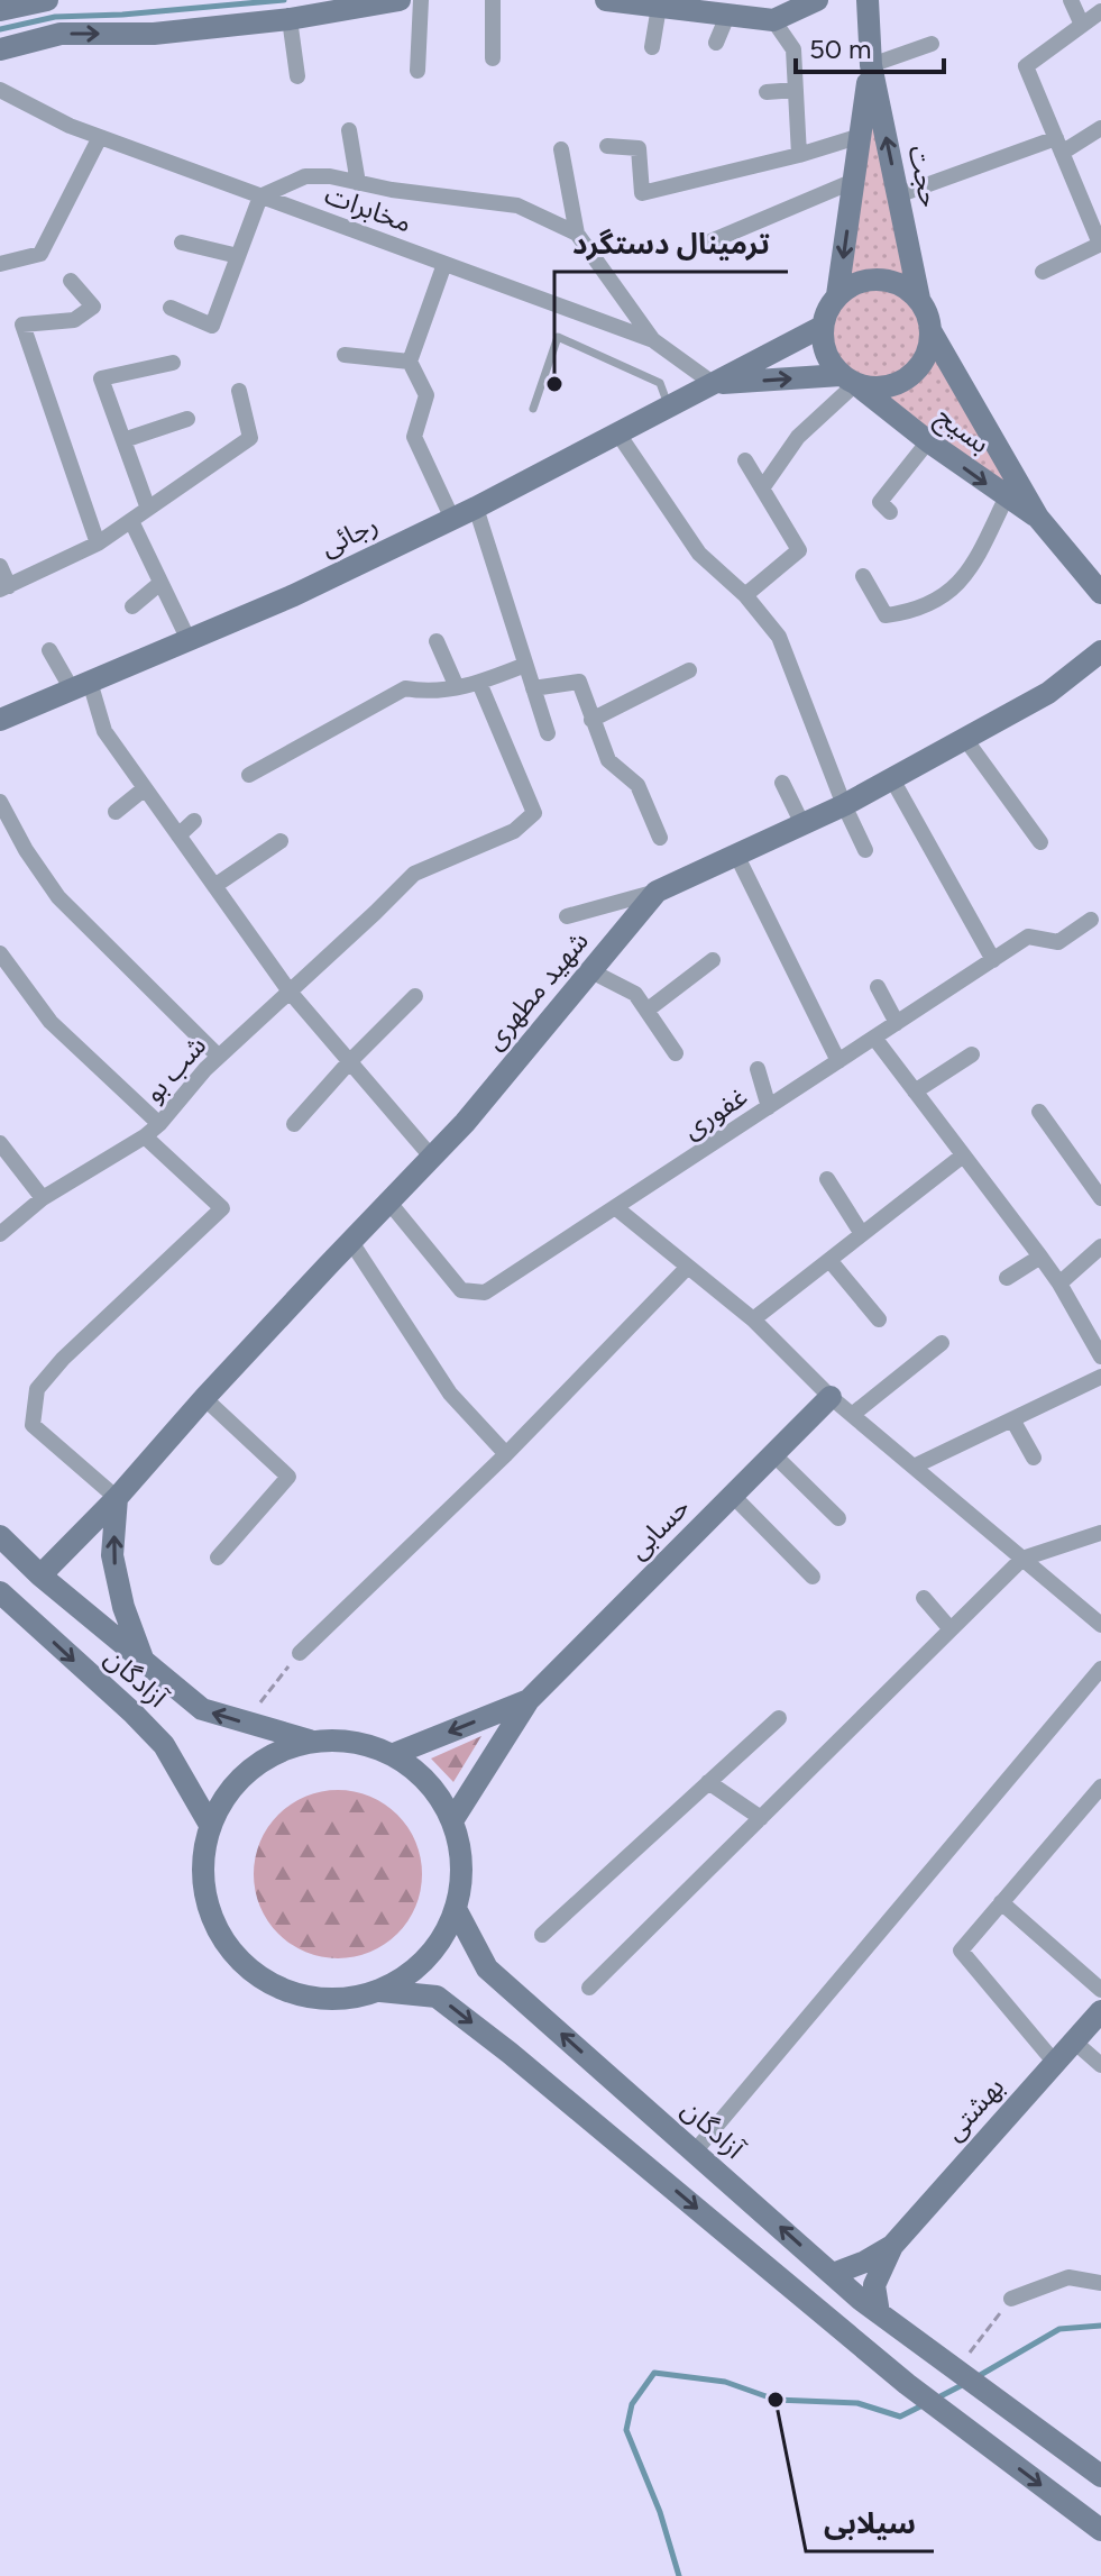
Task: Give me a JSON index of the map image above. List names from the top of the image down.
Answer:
{
  "streets": {
    "street": [
      "حجت",
      "مخابرات",
      "بسیج",
      "رجائی",
      "شهید مطهری",
      "شب بو",
      "غفوری",
      "حسابی",
      "آزادگان",
      "بهشتی"
    ]
  },
  "crossings": [
    ["حجت", "بسیج"],
    ["حجت", "رجائی"],
    ["مخابرات", "رجائی"],
    ["بسیج", "رجائی"],
    ["شهید مطهری", "شب بو"],
    ["شهید مطهری", "غفوری"],
    ["حسابی", "آزادگان"]
  ],
  "places": ["ترمینال دستگرد", "سیلابی"],
  "scale_bar": "50 m"
}
